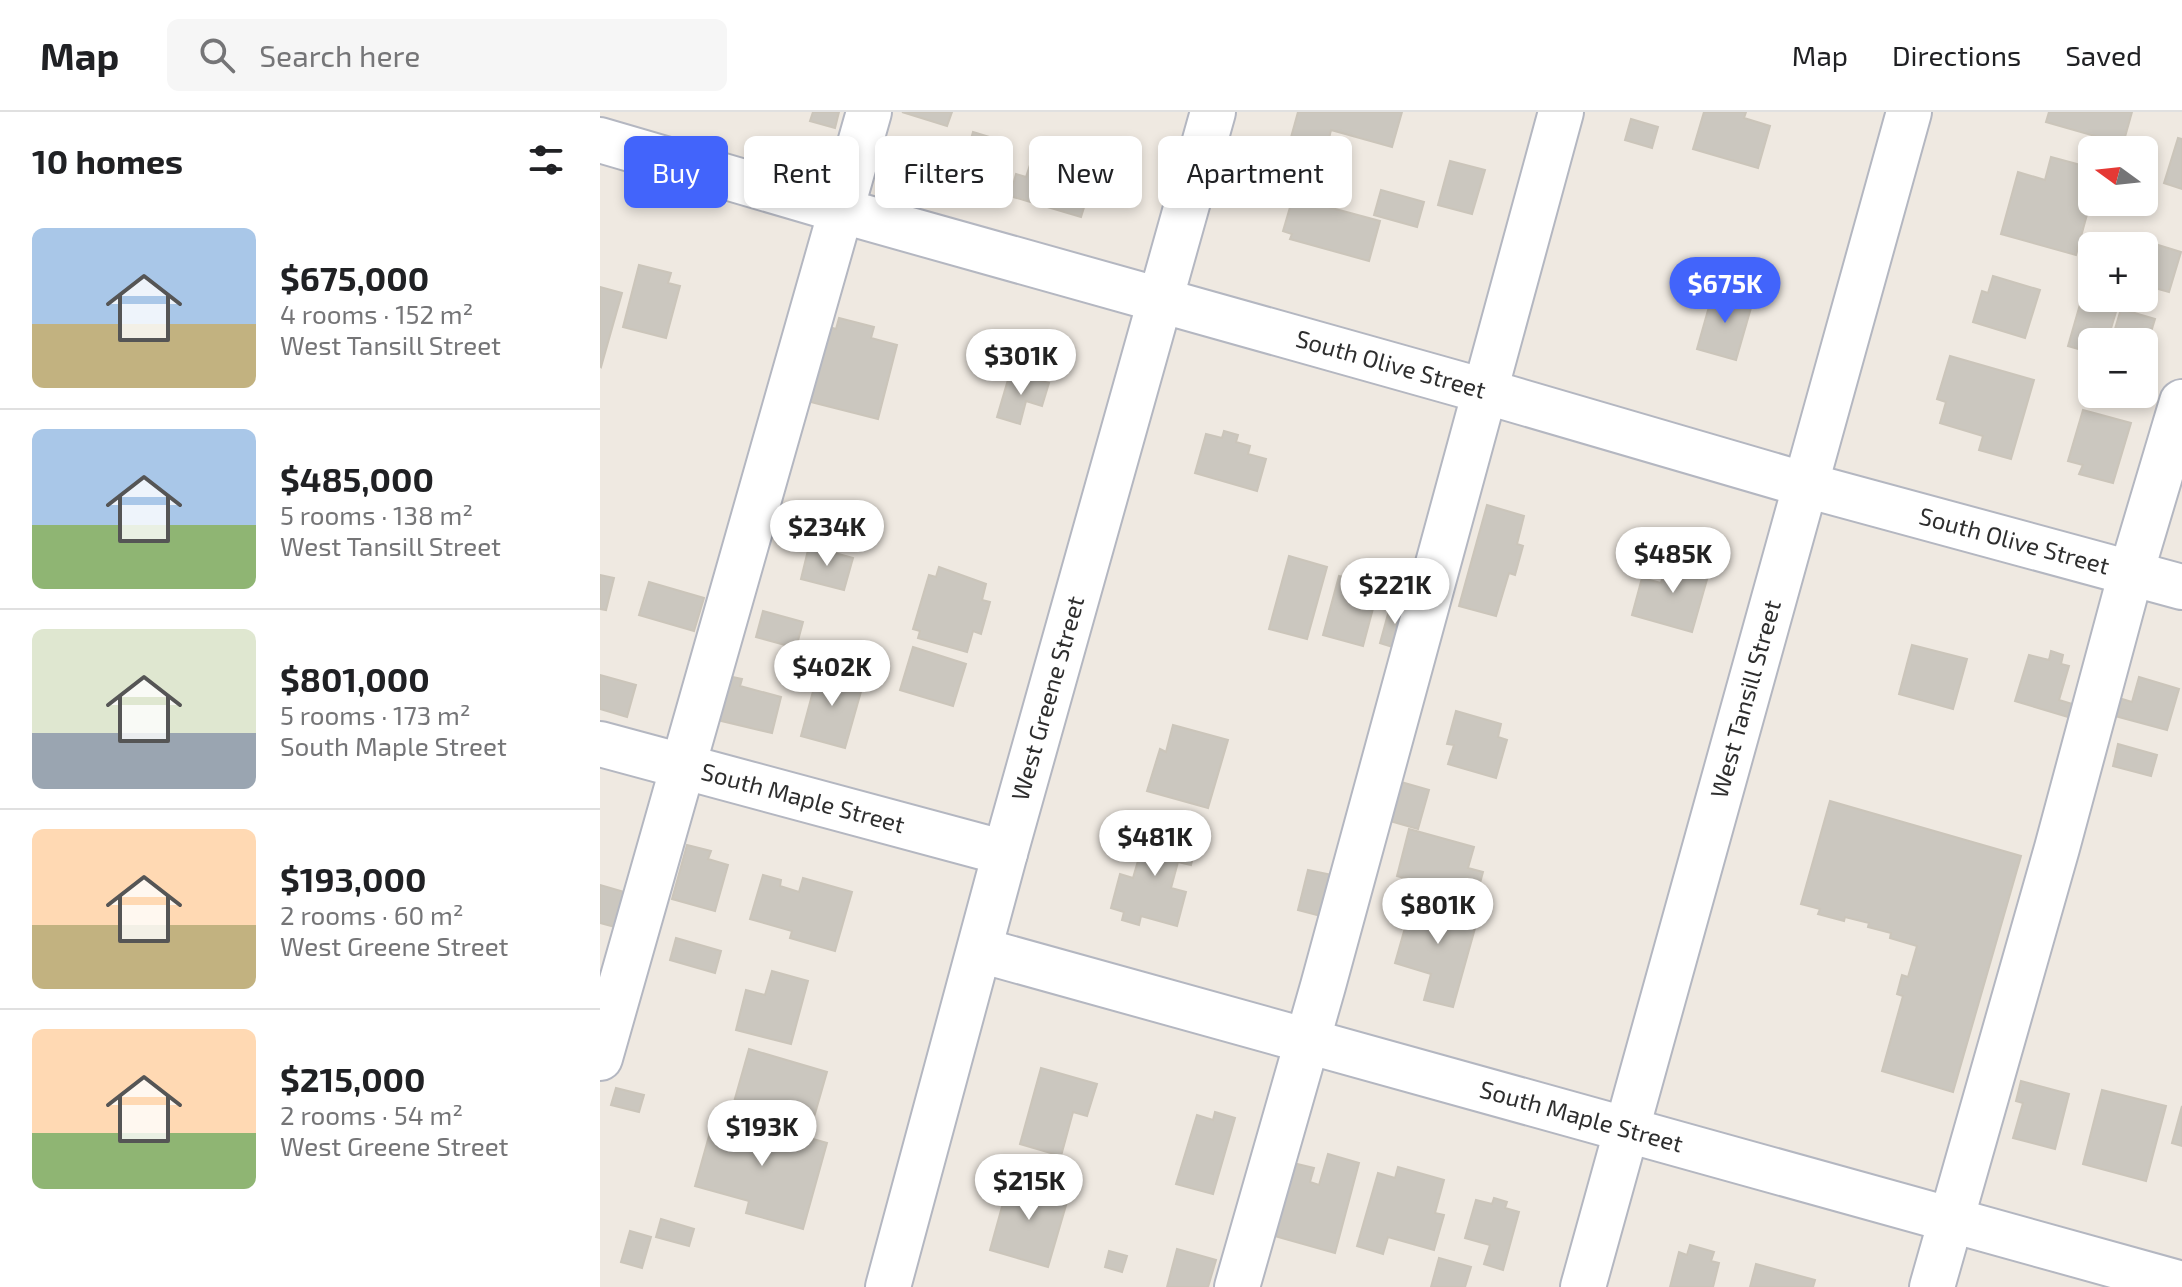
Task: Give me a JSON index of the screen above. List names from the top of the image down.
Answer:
{
  "streets": {
    "street": [
      "South Olive Street",
      "West Greene Street",
      "West Tansill Street",
      "South Maple Street"
    ]
  },
  "crossings": [
    ["South Olive Street", "West Greene Street"],
    ["South Olive Street", "West Tansill Street"],
    ["West Greene Street", "South Maple Street"],
    ["West Tansill Street", "South Maple Street"]
  ],
  "north": "left",
  "page": {
    "header": "Map",
    "search": "Search here",
    "nav": ["Map", "Directions", "Saved"],
    "heading": "10 homes",
    "map_buttons": ["+", "−"],
    "chip": [
      "Buy",
      "Rent",
      "Filters",
      "New",
      "Apartment"
    ],
    "list": [
      {
        "name": "$675,000",
        "note": "4 rooms · 152 m² · West Tansill Street"
      },
      {
        "name": "$485,000",
        "note": "5 rooms · 138 m² · West Tansill Street"
      },
      {
        "name": "$801,000",
        "note": "5 rooms · 173 m² · South Maple Street"
      },
      {
        "name": "$193,000",
        "note": "2 rooms · 60 m² · West Greene Street"
      },
      {
        "name": "$215,000",
        "note": "2 rooms · 54 m² · West Greene Street"
      }
    ],
    "price": [
      "$675K",
      "$301K",
      "$234K",
      "$485K",
      "$221K",
      "$402K",
      "$481K",
      "$801K",
      "$193K",
      "$215K"
    ]
  }
}
